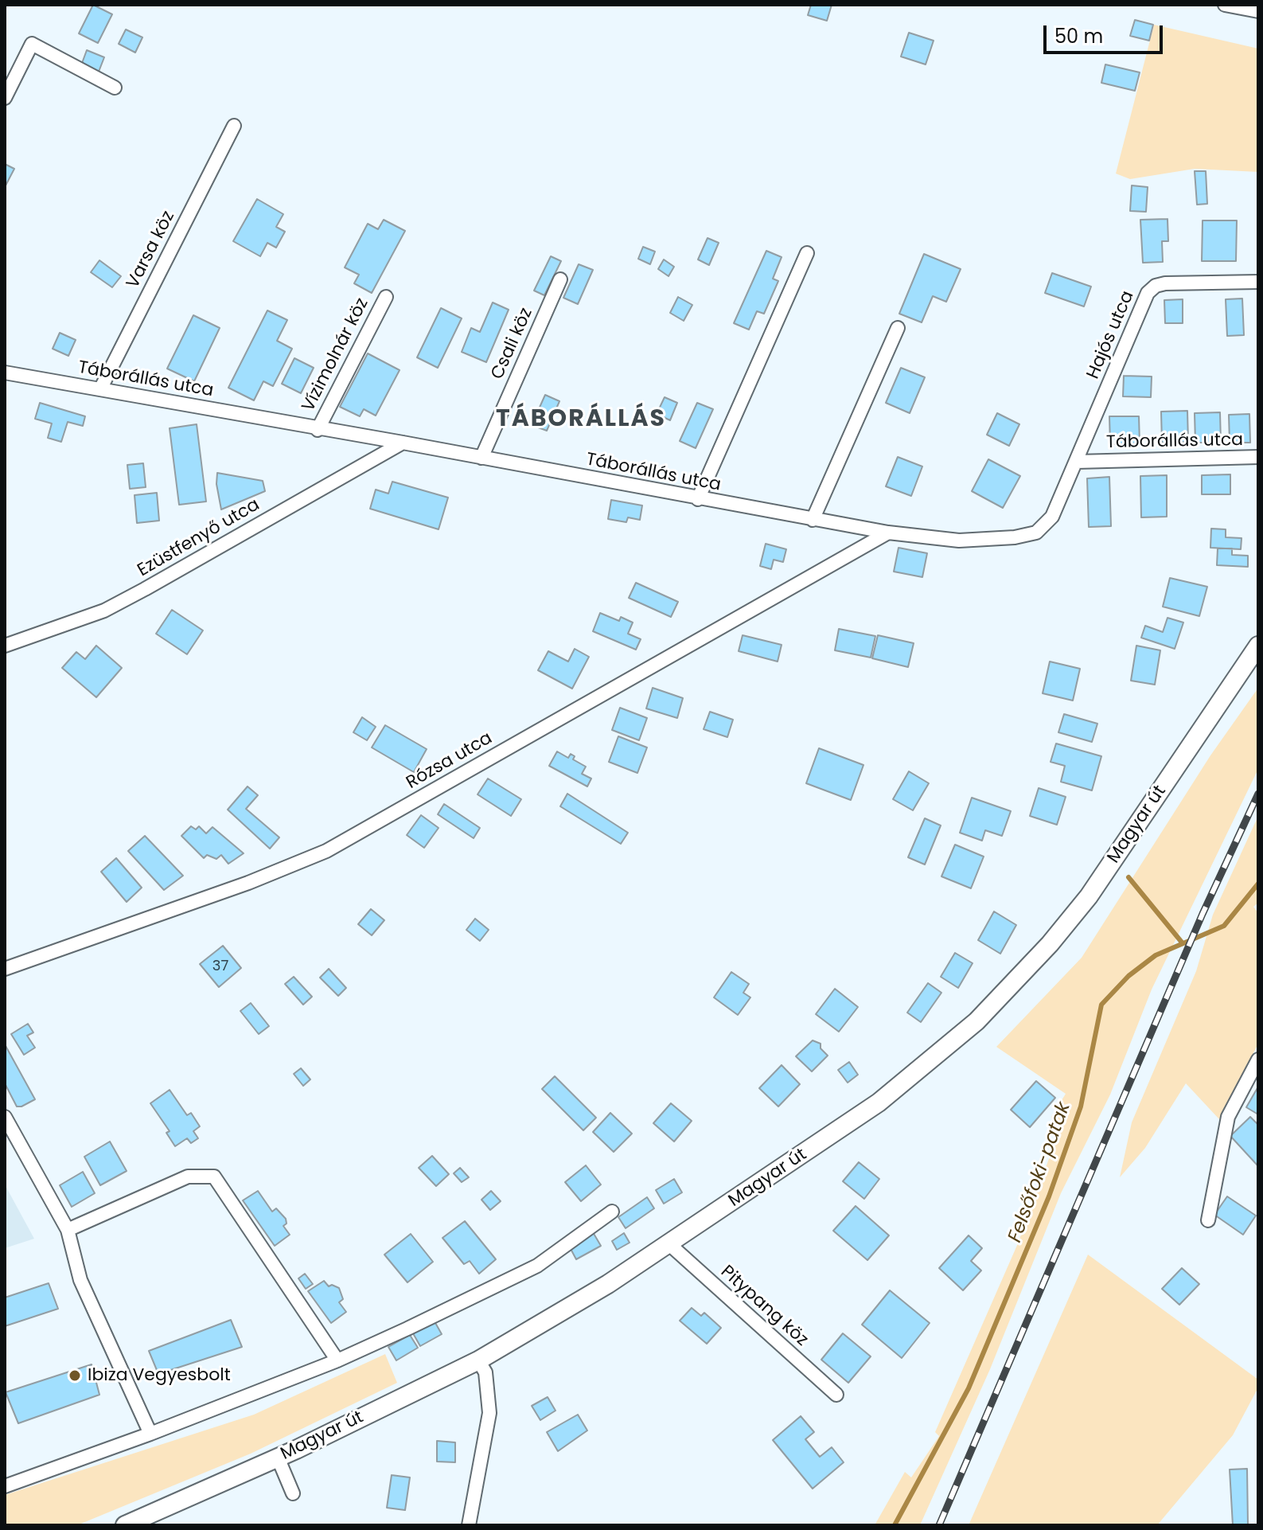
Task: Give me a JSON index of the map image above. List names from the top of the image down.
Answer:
{
  "streets": {
    "street": [
      "Varsa köz",
      "Hajós utca",
      "Csali köz",
      "Vízimolnár köz",
      "Táborállás utca",
      "Ezüstfenyő utca",
      "Rózsa utca",
      "Magyar út",
      "Pitypang köz"
    ]
  },
  "crossings": [
    ["Varsa köz", "Táborállás utca"],
    ["Hajós utca", "Táborállás utca"],
    ["Csali köz", "Táborállás utca"],
    ["Vízimolnár köz", "Táborállás utca"],
    ["Táborállás utca", "Ezüstfenyő utca"],
    ["Táborállás utca", "Rózsa utca"],
    ["Magyar út", "Pitypang köz"]
  ],
  "districts": ["TÁBORÁLLÁS"],
  "water": ["Felsőfoki-patak"],
  "places": ["Ibiza Vegyesbolt"],
  "house_numbers": ["37"],
  "scale_bar": "50 m"
}
